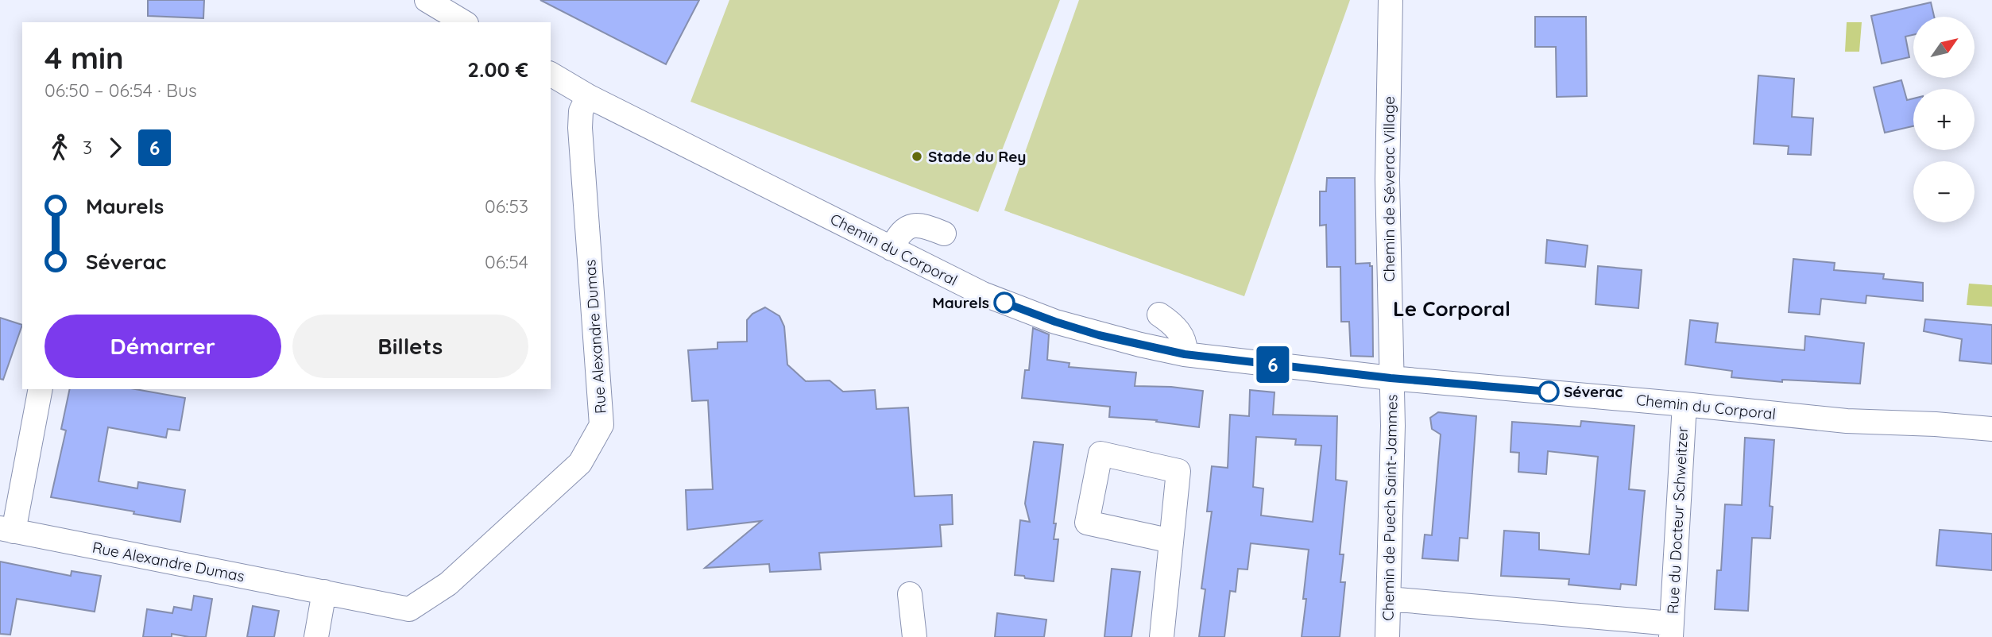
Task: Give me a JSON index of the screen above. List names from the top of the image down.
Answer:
{
  "streets": {
    "street": [
      "Chemin de Séverac Village",
      "Chemin du Corporal",
      "Rue Alexandre Dumas",
      "Chemin de Puech Saint-Jammes",
      "Rue du Docteur Schweitzer"
    ]
  },
  "crossings": [
    ["Chemin de Séverac Village", "Chemin du Corporal"],
    ["Chemin de Séverac Village", "Chemin de Puech Saint-Jammes"],
    ["Chemin du Corporal", "Rue Alexandre Dumas"],
    ["Chemin du Corporal", "Chemin de Puech Saint-Jammes"],
    ["Chemin du Corporal", "Rue du Docteur Schweitzer"]
  ],
  "districts": ["Le Corporal"],
  "places": ["Stade du Rey", "Maurels", "Séverac"],
  "lines": ["bus line 6"],
  "north": "top right",
  "page": {
    "on_map": "6",
    "map_buttons": ["+", "−"],
    "heading": ["4 min", "06:50 – 06:54 · Bus", "2.00 €"],
    "legs": ["3", "6"],
    "list": [
      {
        "name": "Maurels",
        "value": "06:53"
      },
      {
        "name": "Séverac",
        "value": "06:54"
      }
    ],
    "buttons": ["Démarrer", "Billets"]
  }
}
